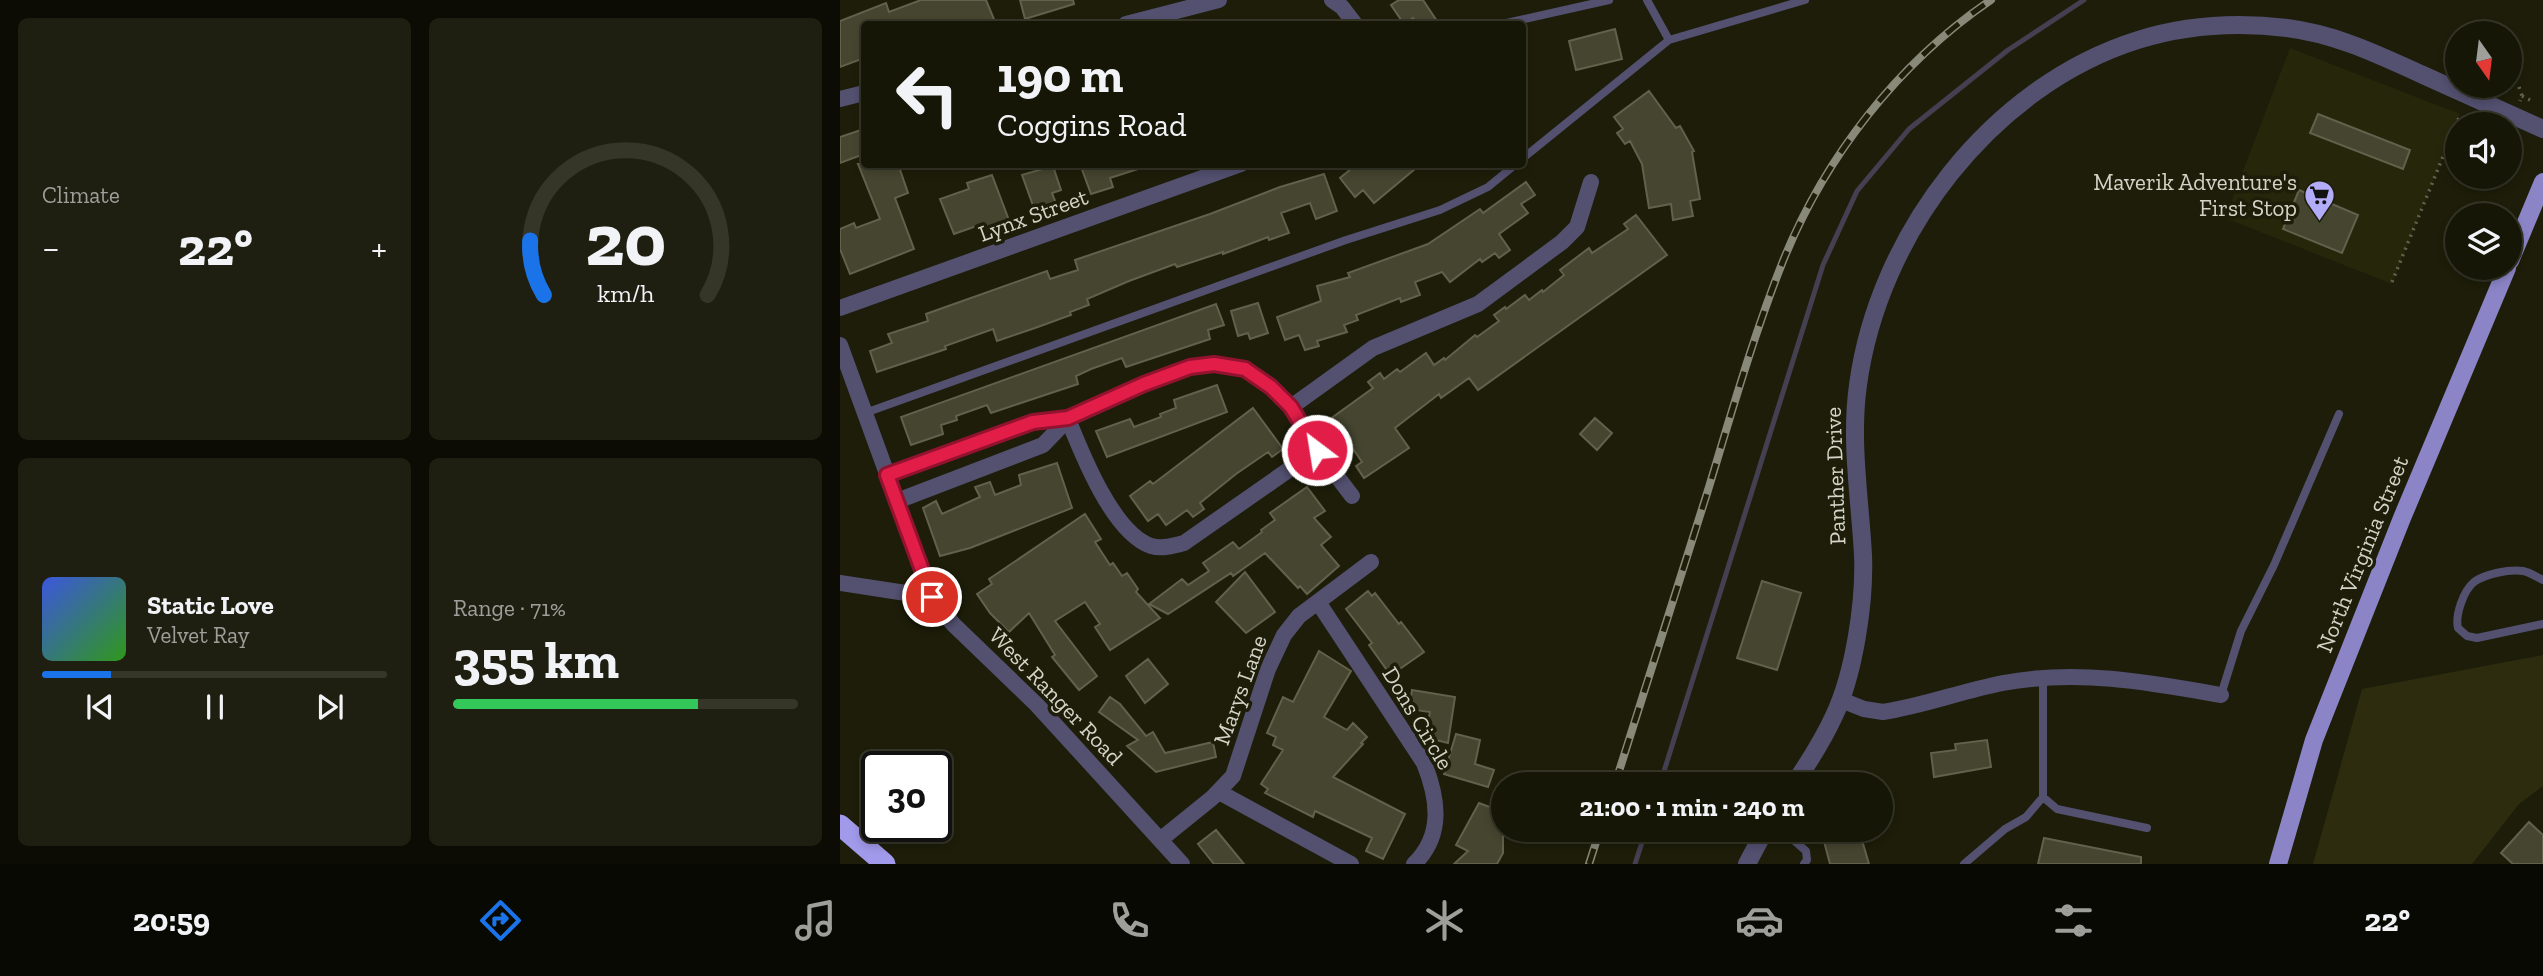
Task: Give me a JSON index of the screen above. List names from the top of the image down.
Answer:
{
  "streets": {
    "main road": ["North Virginia Street"],
    "street": [
      "Lynx Street",
      "Panther Drive",
      "Marys Lane",
      "West Ranger Road",
      "Dons Circle"
    ]
  },
  "crossings": [
    ["Marys Lane", "West Ranger Road"],
    ["Marys Lane", "Dons Circle"]
  ],
  "places": {
    "supermarket": ["Maverik Adventure's First Stop"]
  },
  "north": "bottom",
  "page": {
    "tile": [
      "Climate",
      ["Range · 71%", "355 km"]
    ],
    "turn": ["190 m", "Coggins Road"],
    "heat": ["−", "22°", "+"],
    "song": ["Static Love", "Velvet Ray"],
    "limit": "30",
    "trip": "21:00 · 1 min · 240 m",
    "tabs": ["20:59", "22°"],
    "gauge": ["20", "km/h"]
  }
}
